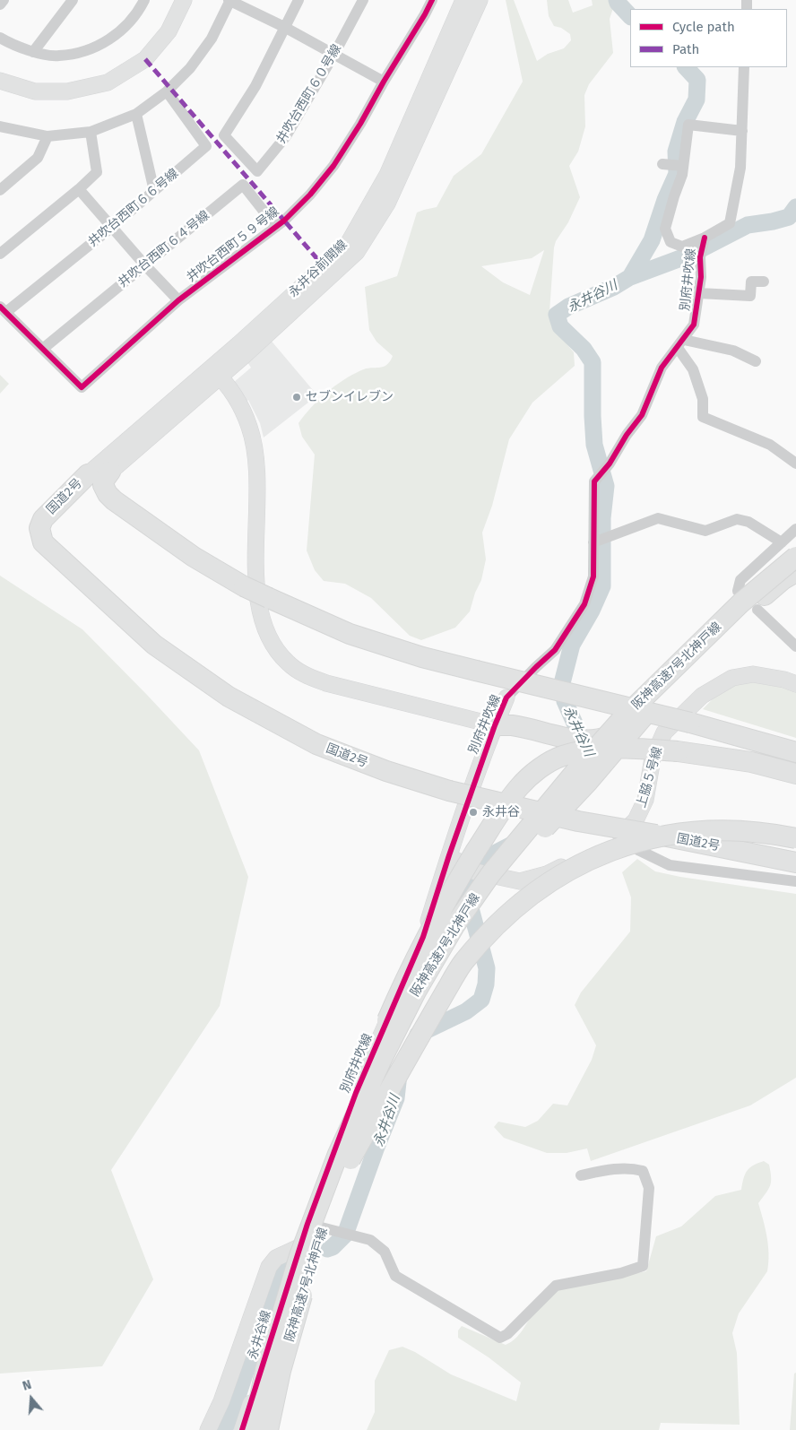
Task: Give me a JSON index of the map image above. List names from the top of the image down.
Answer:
{
  "streets": {
    "highway": ["国道2号", "阪神高速7号北神戸線"],
    "street": [
      "井吹台西町６０号線",
      "井吹台西町６６号線",
      "井吹台西町５９号線",
      "井吹台西町６４号線",
      "永井谷前開線",
      "別府井吹線",
      "上脇５号線",
      "永井谷線"
    ]
  },
  "crossings": [
    ["井吹台西町６６号線", "井吹台西町５９号線"],
    ["井吹台西町５９号線", "井吹台西町６４号線"],
    ["永井谷前開線", "国道2号"],
    ["別府井吹線", "上脇５号線"],
    ["別府井吹線", "永井谷線"]
  ],
  "water": ["永井谷川"],
  "places": ["セブンイレブン", "永井谷"],
  "legend": ["Cycle path", "Path"],
  "north": "top"
}
